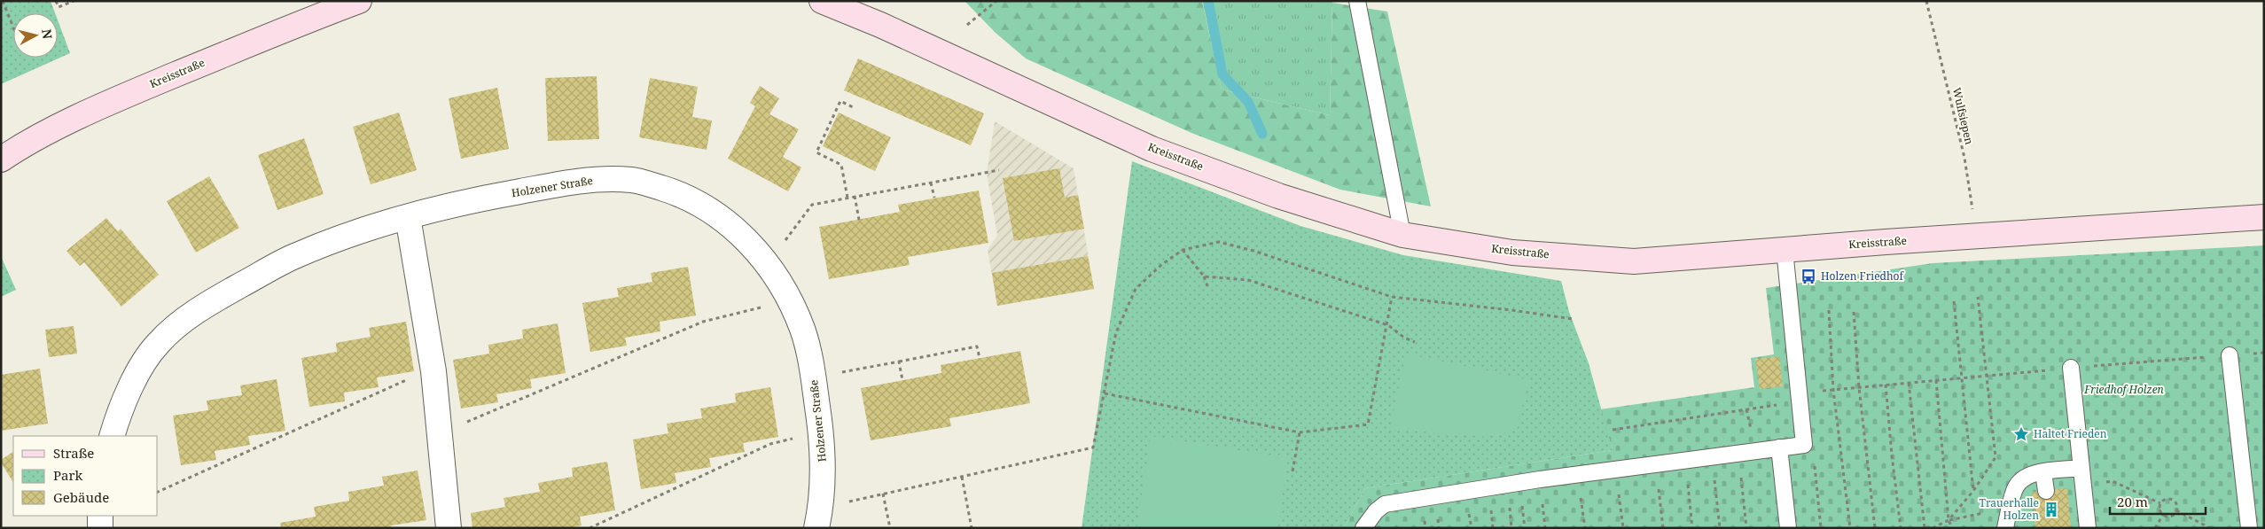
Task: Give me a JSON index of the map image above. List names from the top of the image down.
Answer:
{
  "streets": {
    "main road": ["Kreisstraße"],
    "street": ["Holzener Straße"],
    "path": ["Wulfsiepen"]
  },
  "crossings": [
    ["Kreisstraße", "Wulfsiepen"]
  ],
  "parks": ["Friedhof Holzen"],
  "places": {
    "bus stop": ["Holzen Friedhof"],
    "place": ["Haltet Frieden"],
    "building": ["Trauerhalle Holzen"]
  },
  "legend": ["Straße", "Park", "Gebäude"],
  "scale_bar": "20 m",
  "north": "right"
}
